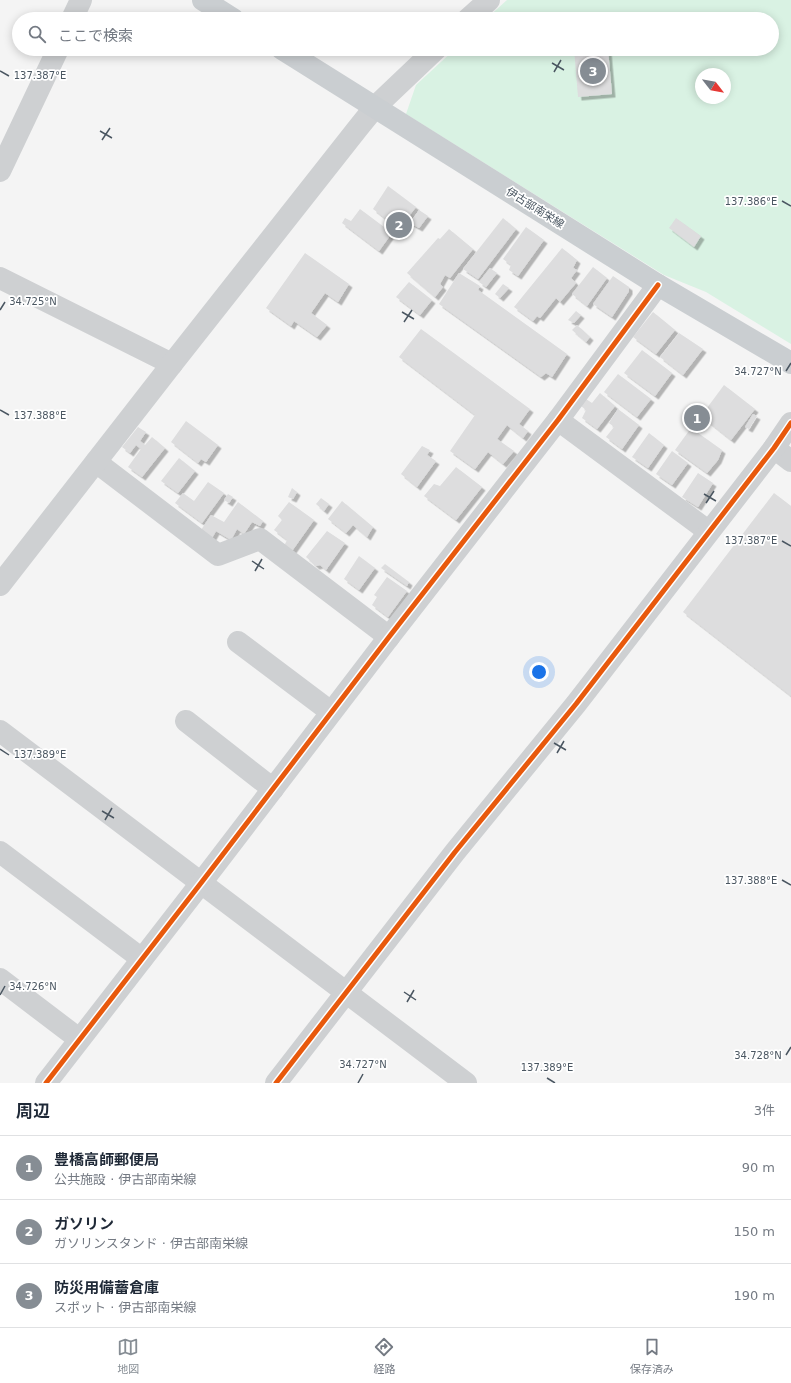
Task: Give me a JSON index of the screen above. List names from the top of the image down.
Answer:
{
  "streets": {
    "main road": ["伊古部南栄線"]
  },
  "north": "bottom right",
  "page": {
    "search": "ここで検索",
    "pins": ["3", "2", "1"],
    "heading": ["周辺", "3件"],
    "list": [
      {
        "mark": "1",
        "name": "豊橋高師郵便局",
        "note": "公共施設 · 伊古部南栄線",
        "value": "90 m"
      },
      {
        "mark": "2",
        "name": "ガソリン",
        "note": "ガソリンスタンド · 伊古部南栄線",
        "value": "150 m"
      },
      {
        "mark": "3",
        "name": "防災用備蓄倉庫",
        "note": "スポット · 伊古部南栄線",
        "value": "190 m"
      }
    ],
    "nav": ["地図", "経路", "保存済み"]
  },
  "coordinates": [
    "137.387°E",
    "137.386°E",
    "34.725°N",
    "34.727°N",
    "137.388°E",
    "137.389°E",
    "34.726°N",
    "34.728°N"
  ]
}
